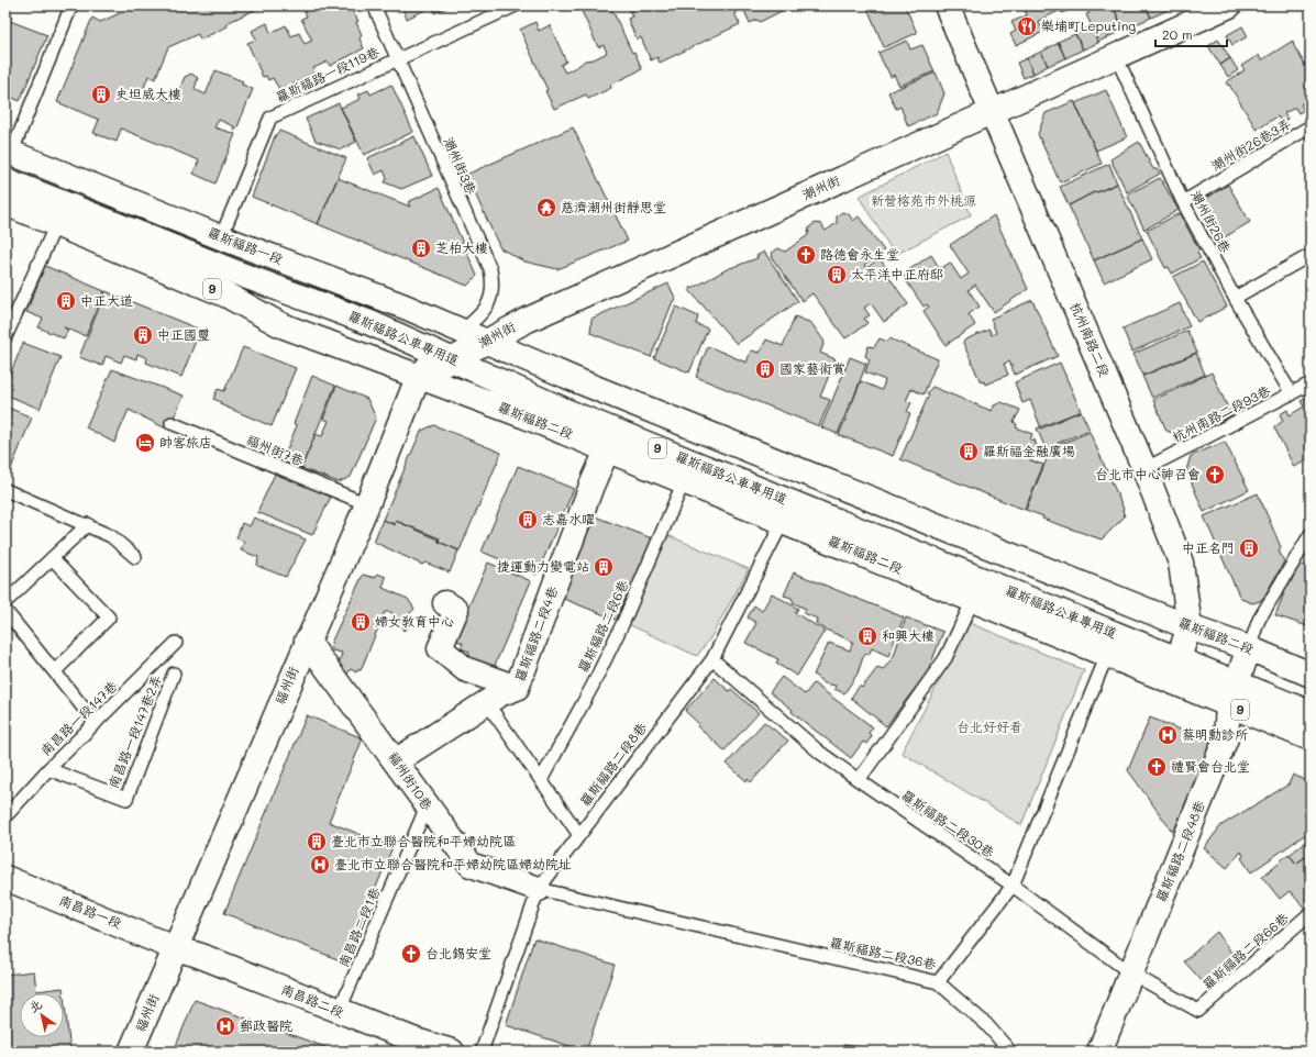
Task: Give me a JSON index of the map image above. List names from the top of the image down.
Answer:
{
  "streets": {
    "main road": [
      "潮州街",
      "羅斯福路一段",
      "9",
      "羅斯福路公車專用道",
      "杭州南路二段",
      "羅斯福路二段",
      "羅斯福路二段4巷",
      "福州街",
      "福州街10巷",
      "羅斯福路二段48巷",
      "南昌路一段",
      "南昌路二段"
    ],
    "lane": [
      "羅斯福路一段119巷",
      "潮州街26巷3弄",
      "潮州街3巷",
      "潮州街26巷",
      "杭州南路二段93巷",
      "福州街7巷",
      "羅斯福路二段6巷",
      "南昌路一段147巷",
      "南昌路一段147巷2弄",
      "羅斯福路二段8巷",
      "羅斯福路二段30巷",
      "南昌路二段1巷",
      "羅斯福路二段66巷",
      "羅斯福路二段36巷"
    ]
  },
  "crossings": [
    ["羅斯福路一段119巷", "潮州街3巷"],
    ["羅斯福路一段119巷", "羅斯福路一段"],
    ["潮州街26巷3弄", "潮州街26巷"],
    ["潮州街3巷", "潮州街"],
    ["潮州街3巷", "羅斯福路公車專用道"],
    ["潮州街3巷", "羅斯福路二段"],
    ["潮州街3巷", "福州街"],
    ["潮州街", "潮州街26巷"],
    ["潮州街", "羅斯福路公車專用道"],
    ["潮州街", "杭州南路二段"],
    ["潮州街", "羅斯福路二段"],
    ["潮州街", "福州街"],
    ["潮州街26巷", "杭州南路二段93巷"],
    ["羅斯福路一段", "羅斯福路公車專用道"],
    ["9", "羅斯福路二段"],
    ["9", "福州街"],
    ["羅斯福路公車專用道", "杭州南路二段"],
    ["羅斯福路公車專用道", "羅斯福路二段"],
    ["羅斯福路公車專用道", "福州街"],
    ["羅斯福路公車專用道", "羅斯福路二段48巷"],
    ["杭州南路二段", "杭州南路二段93巷"],
    ["杭州南路二段", "羅斯福路二段"],
    ["羅斯福路二段", "羅斯福路二段6巷"],
    ["羅斯福路二段", "羅斯福路二段4巷"],
    ["羅斯福路二段", "福州街"],
    ["羅斯福路二段", "羅斯福路二段8巷"],
    ["羅斯福路二段", "羅斯福路二段48巷"],
    ["羅斯福路二段", "羅斯福路二段36巷"],
    ["福州街7巷", "福州街"],
    ["羅斯福路二段4巷", "福州街10巷"],
    ["福州街", "福州街10巷"],
    ["福州街", "南昌路一段"],
    ["福州街", "南昌路二段"],
    ["南昌路一段147巷", "南昌路一段147巷2弄"],
    ["羅斯福路二段8巷", "福州街10巷"],
    ["羅斯福路二段8巷", "羅斯福路二段36巷"],
    ["福州街10巷", "南昌路二段1巷"],
    ["福州街10巷", "羅斯福路二段36巷"],
    ["羅斯福路二段30巷", "羅斯福路二段48巷"],
    ["羅斯福路二段30巷", "羅斯福路二段66巷"],
    ["羅斯福路二段30巷", "羅斯福路二段36巷"],
    ["南昌路一段", "南昌路二段"],
    ["南昌路二段1巷", "南昌路二段"]
  ],
  "parks": ["新營榕苑市外桃源", "台北好好看"],
  "places": {
    "restaurant": ["樂埔町Leputing"],
    "building": [
      "史坦威大樓",
      "芝柏大樓",
      "太平洋中正府邸",
      "中正大道",
      "中正國璽",
      "國家藝術賞",
      "羅斯福金融廣場",
      "志嘉水曜",
      "中正名門",
      "捷運動力變電站",
      "婦女教育中心",
      "和興大樓",
      "臺北市立聯合醫院和平婦幼院區"
    ],
    "temple": ["慈濟潮州街靜思堂"],
    "church": [
      "路德會永生堂",
      "台北市中心神召會",
      "禮賢會台北堂",
      "台北錫安堂"
    ],
    "hotel": ["帥客旅店"],
    "hospital": ["蔡明勳診所", "臺北市立聯合醫院和平婦幼院區婦幼院址", "郵政醫院"]
  },
  "scale_bar": "20 m",
  "north": "top left"
}
